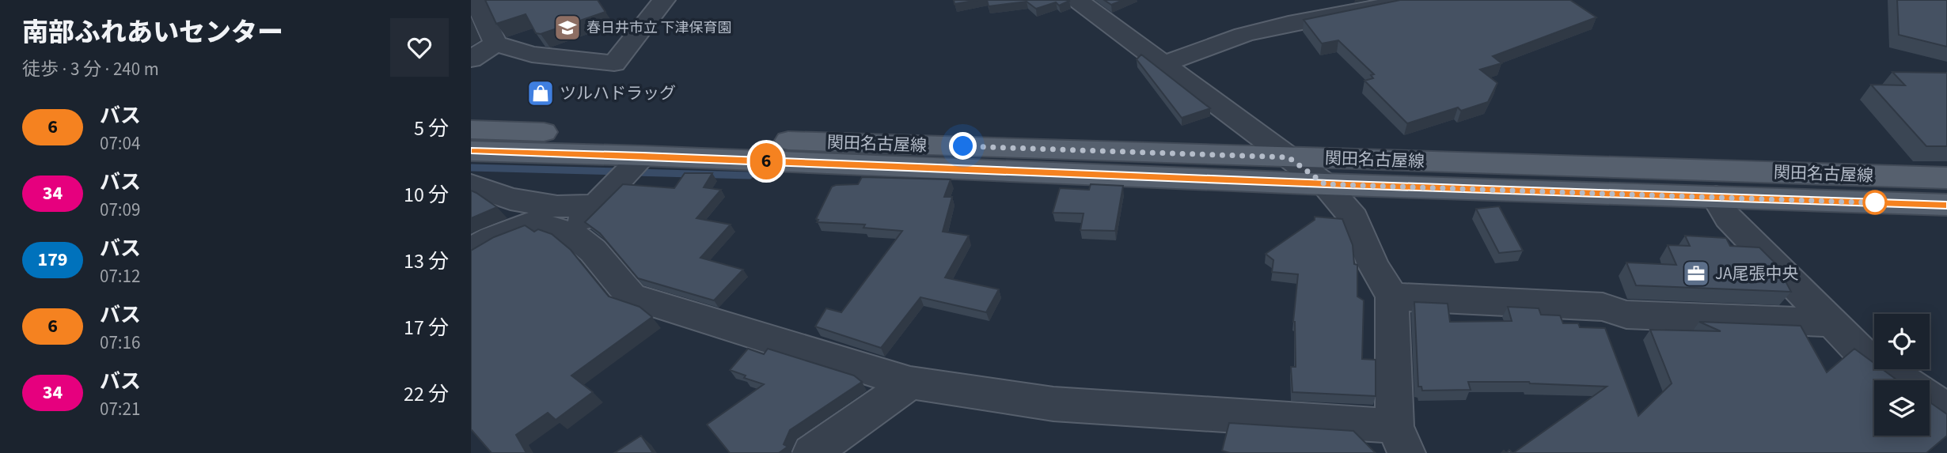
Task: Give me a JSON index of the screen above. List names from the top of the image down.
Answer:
{
  "streets": {
    "main road": ["関田名古屋線"]
  },
  "places": {
    "school or university": ["春日井市立 下津保育園"],
    "shop": ["ツルハドラッグ"],
    "office": ["JA尾張中央"]
  },
  "lines": ["bus line 6"],
  "page": {
    "heading": ["南部ふれあいセンター", "徒歩 · 3 分 · 240 m"],
    "on_map": "6",
    "list": [
      {
        "mark": "6",
        "name": "バス",
        "note": "07:04",
        "value": "5 分"
      },
      {
        "mark": "34",
        "name": "バス",
        "note": "07:09",
        "value": "10 分"
      },
      {
        "mark": "179",
        "name": "バス",
        "note": "07:12",
        "value": "13 分"
      },
      {
        "mark": "6",
        "name": "バス",
        "note": "07:16",
        "value": "17 分"
      },
      {
        "mark": "34",
        "name": "バス",
        "note": "07:21",
        "value": "22 分"
      }
    ]
  }
}
